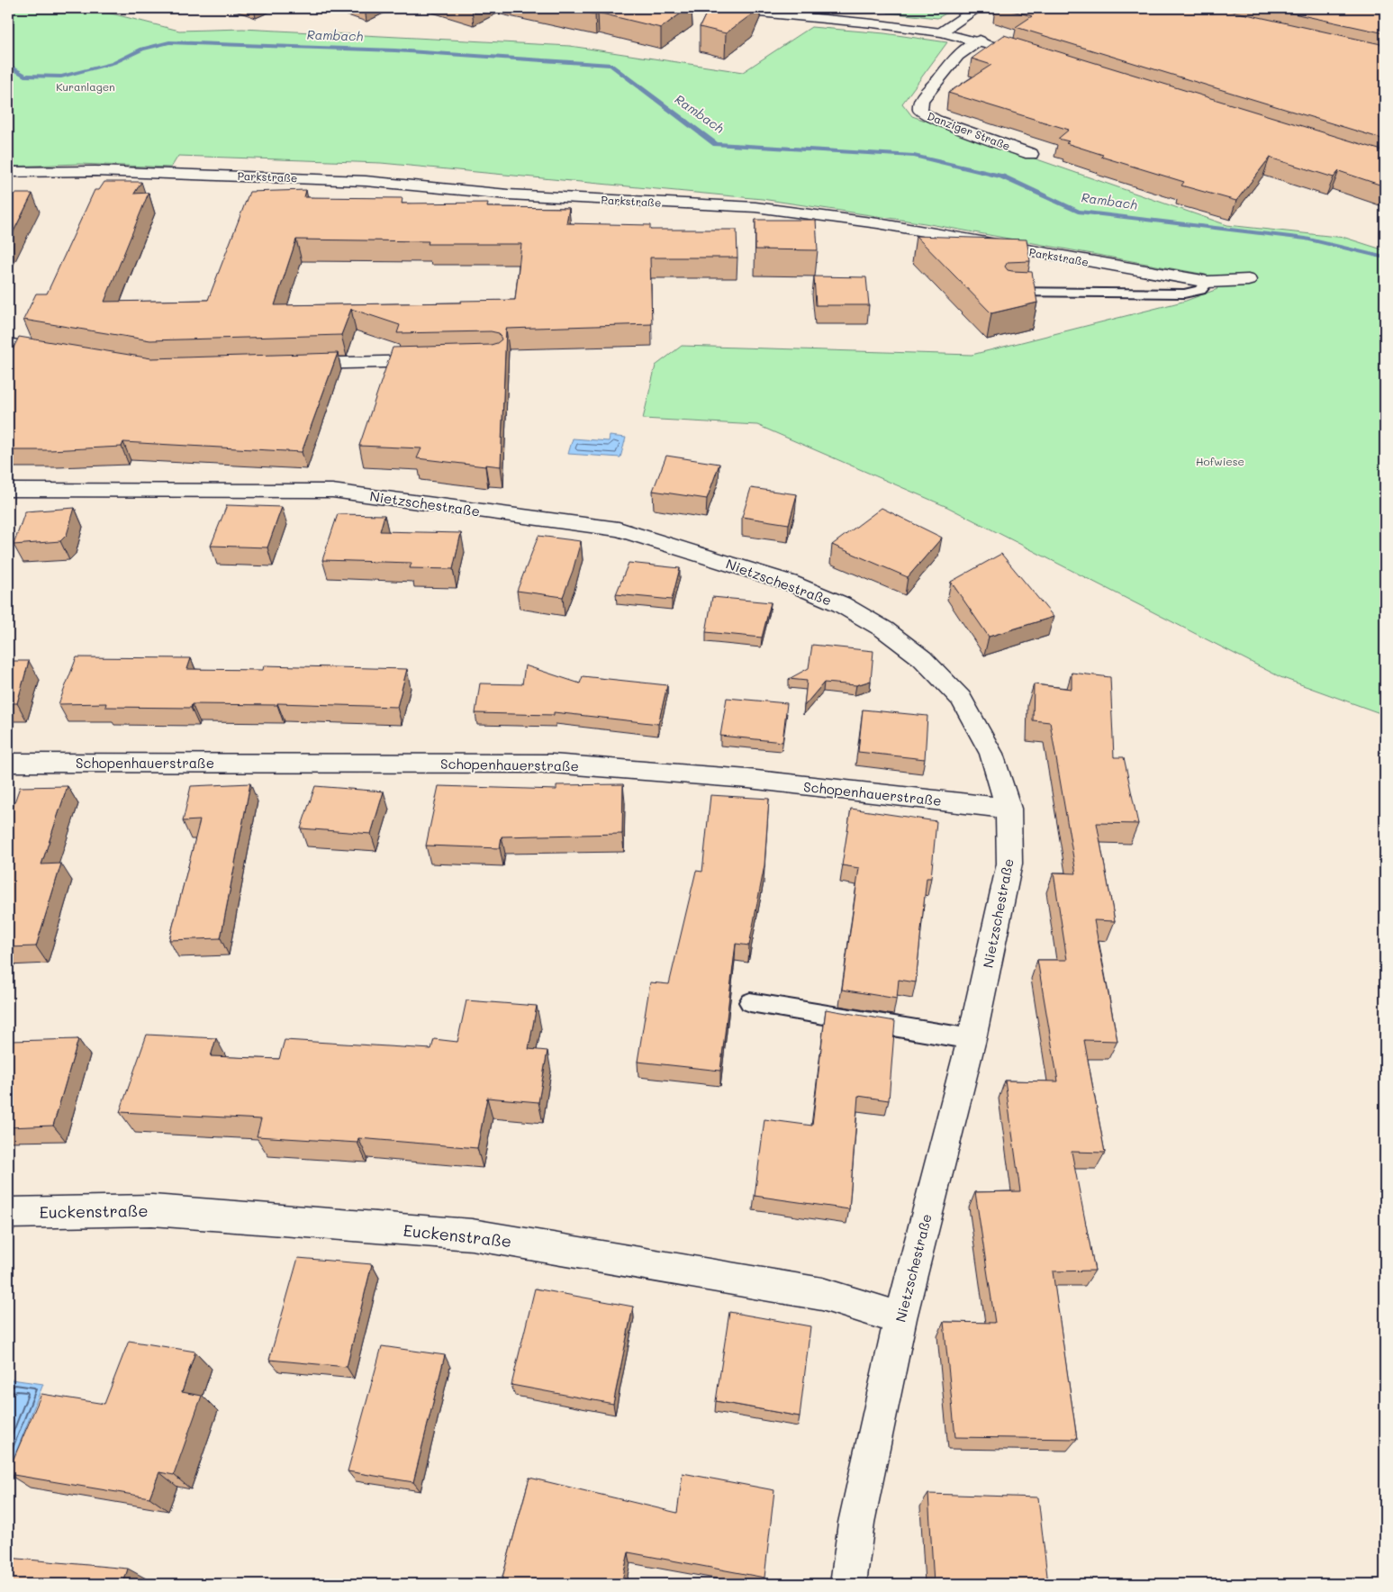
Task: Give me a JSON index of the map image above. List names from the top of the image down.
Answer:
{
  "streets": {
    "street": [
      "Danziger Straße",
      "Parkstraße",
      "Nietzschestraße",
      "Schopenhauerstraße",
      "Euckenstraße"
    ]
  },
  "crossings": [
    ["Nietzschestraße", "Schopenhauerstraße"],
    ["Nietzschestraße", "Euckenstraße"]
  ],
  "water": ["Rambach"],
  "parks": ["Kuranlagen", "Hofwiese"]
}
